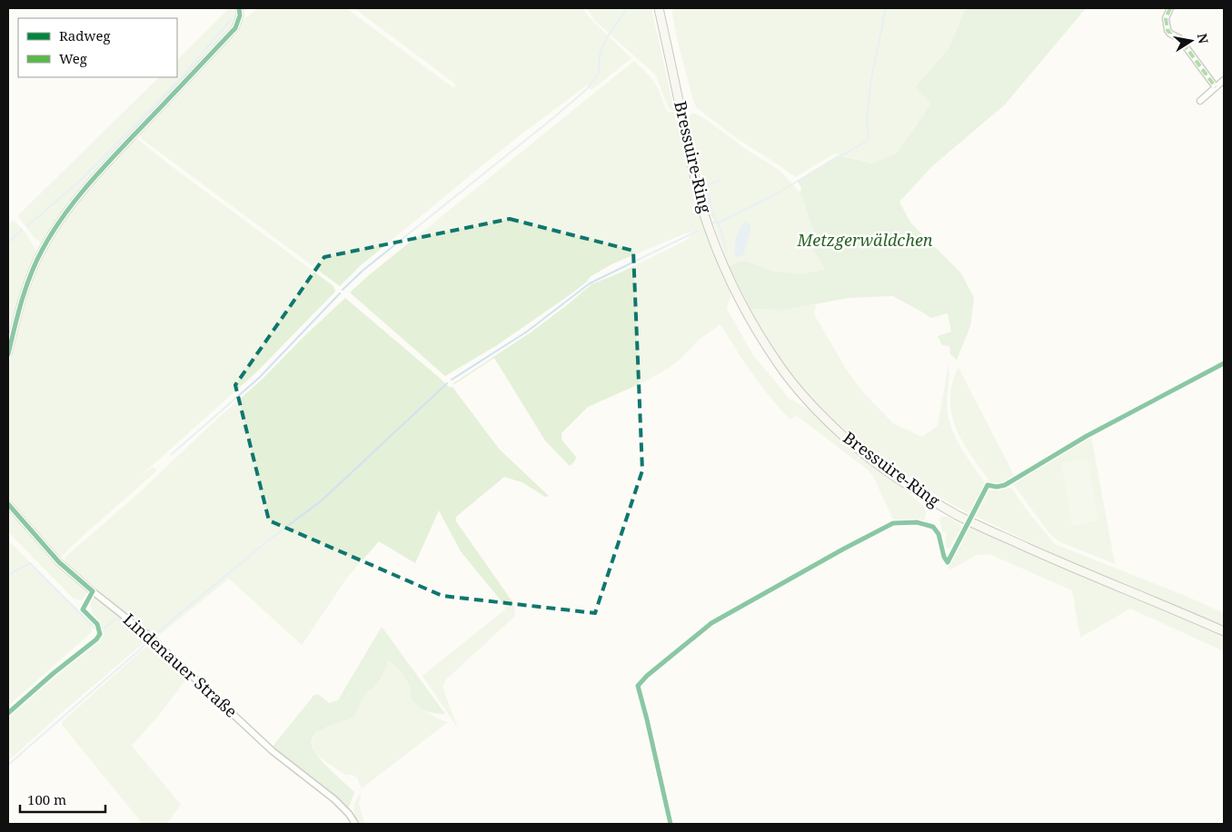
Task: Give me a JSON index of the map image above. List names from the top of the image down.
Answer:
{
  "streets": {
    "main road": ["Bressuire-Ring"],
    "street": ["Lindenauer Straße"]
  },
  "parks": ["Metzgerwäldchen"],
  "legend": ["Radweg", "Weg"],
  "scale_bar": "100 m",
  "north": "right"
}
